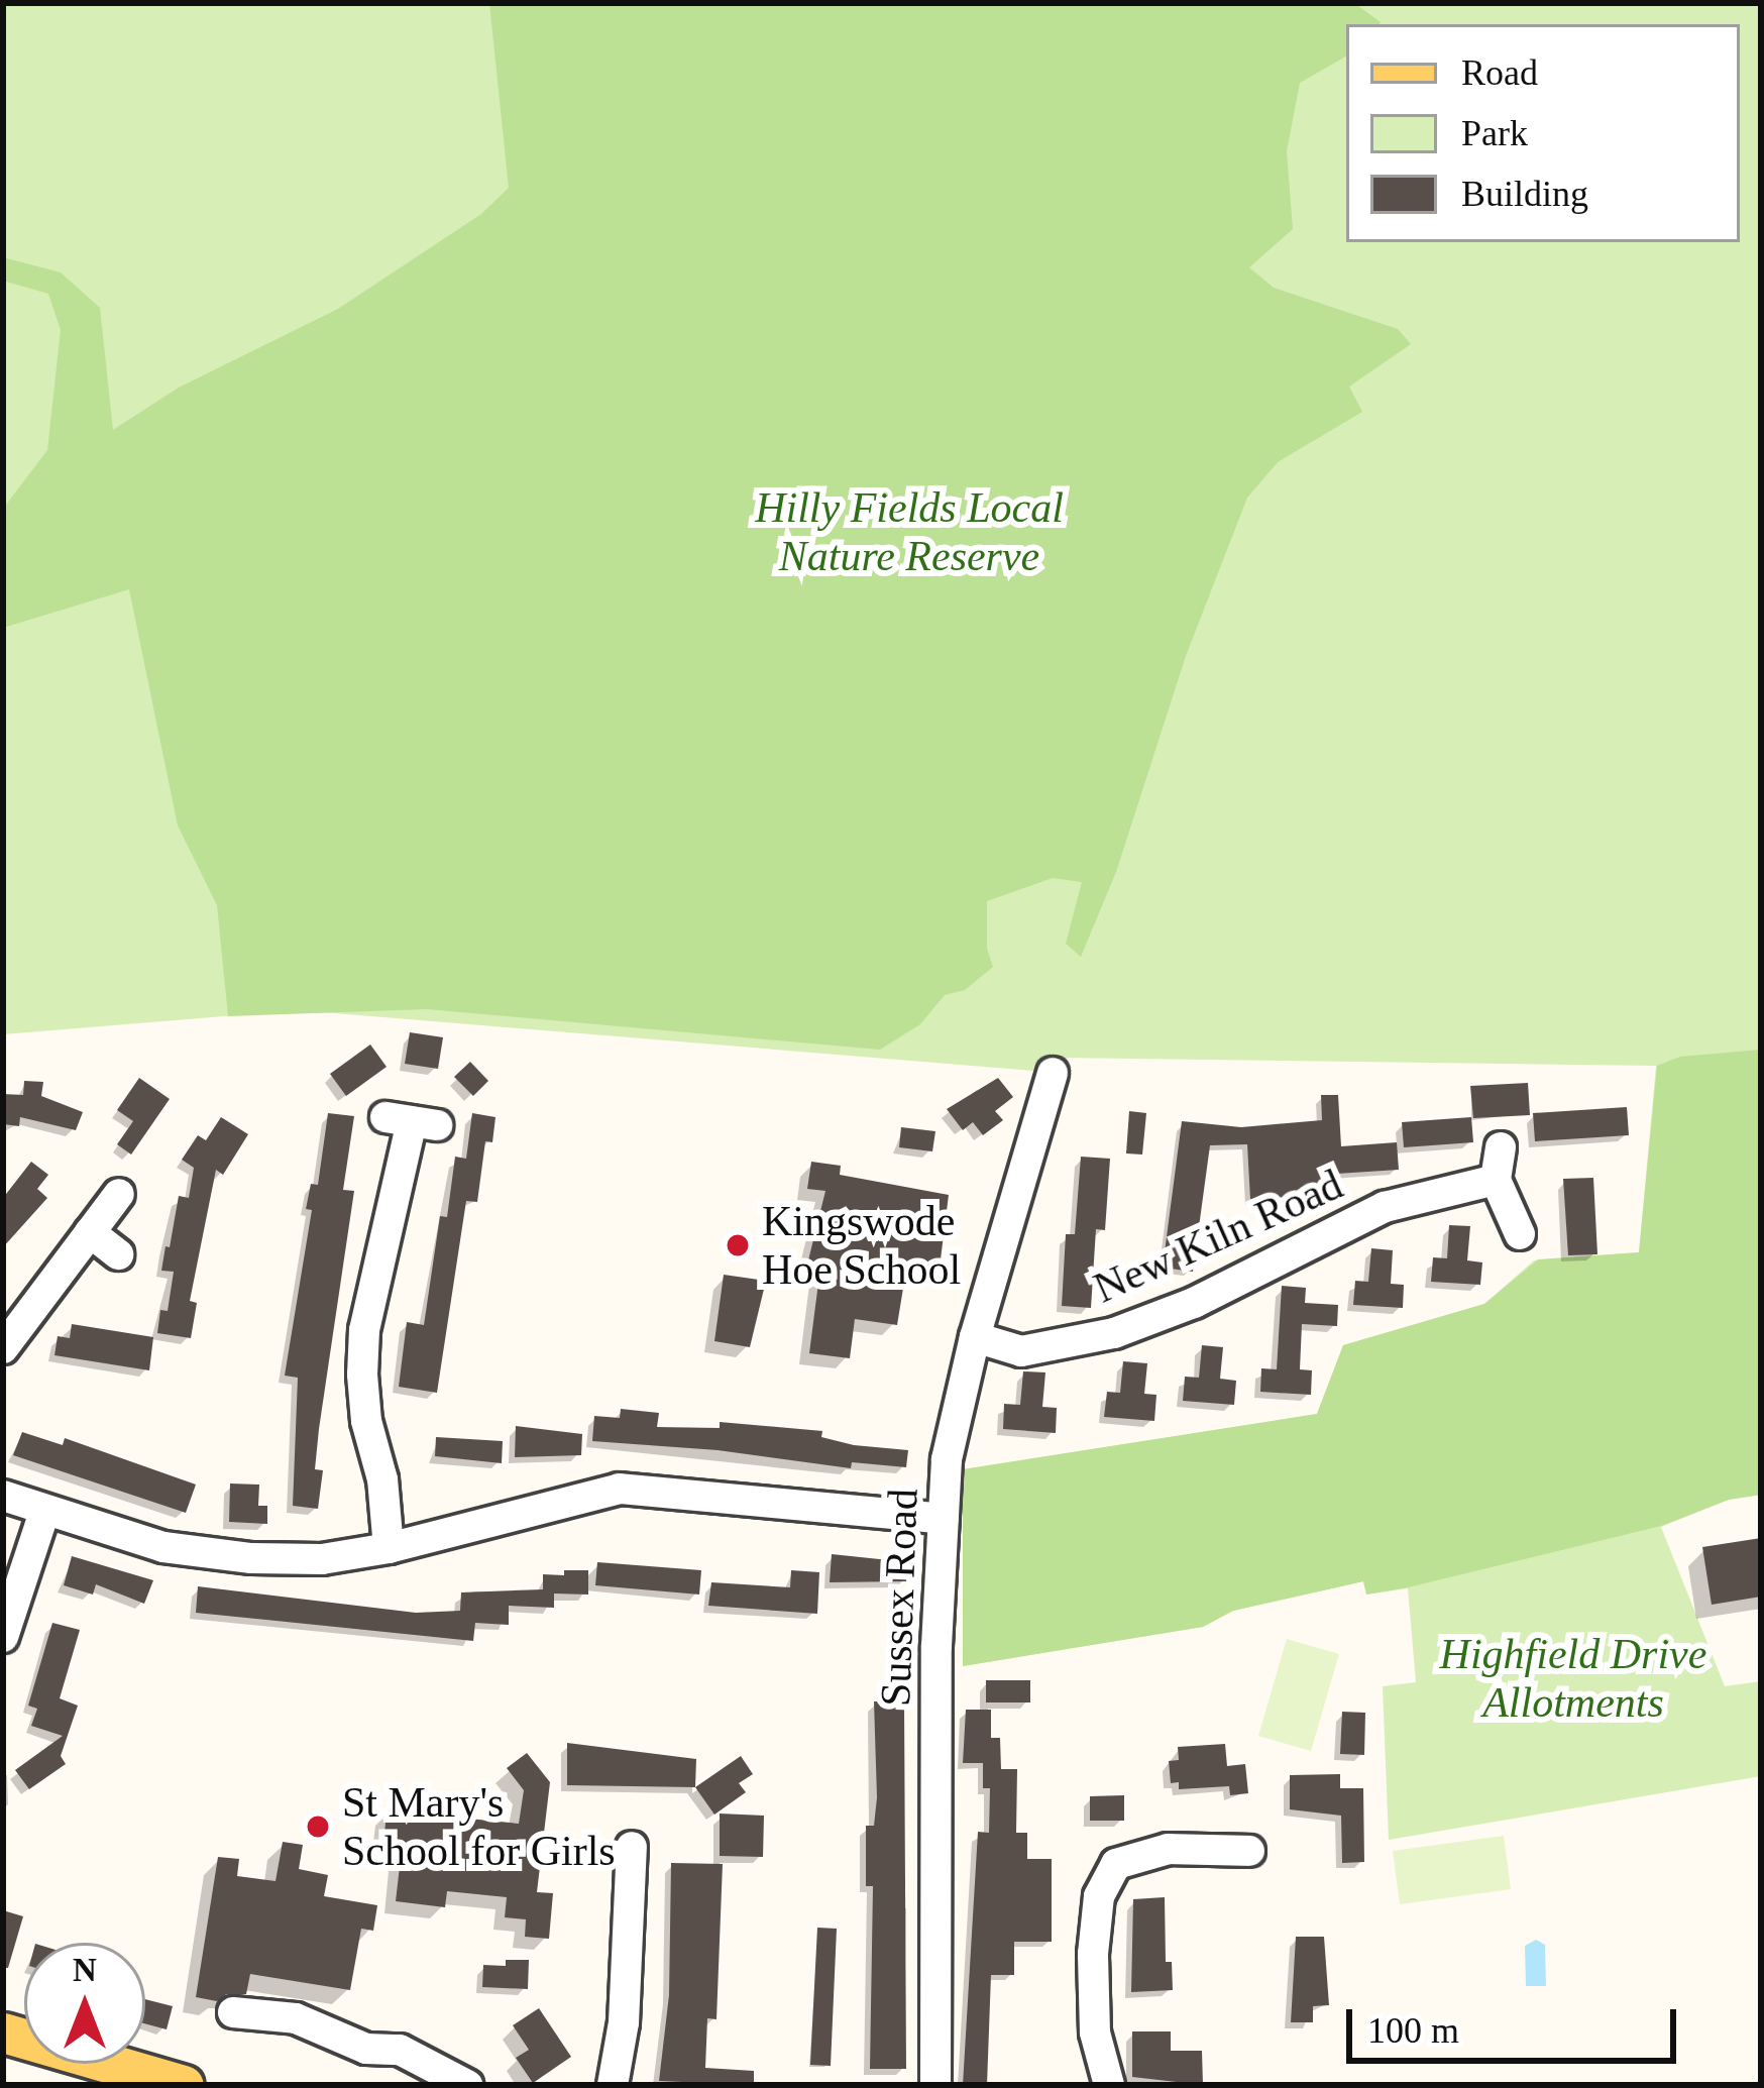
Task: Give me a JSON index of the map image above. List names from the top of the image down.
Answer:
{
  "streets": {
    "street": ["New Kiln Road", "Sussex Road"]
  },
  "crossings": [
    ["New Kiln Road", "Sussex Road"]
  ],
  "parks": ["Hilly Fields Local Nature Reserve", "Highfield Drive Allotments"],
  "places": ["Kingswode Hoe School", "St Mary's School for Girls"],
  "legend": ["Road", "Park", "Building"],
  "scale_bar": "100 m",
  "north": "top"
}
